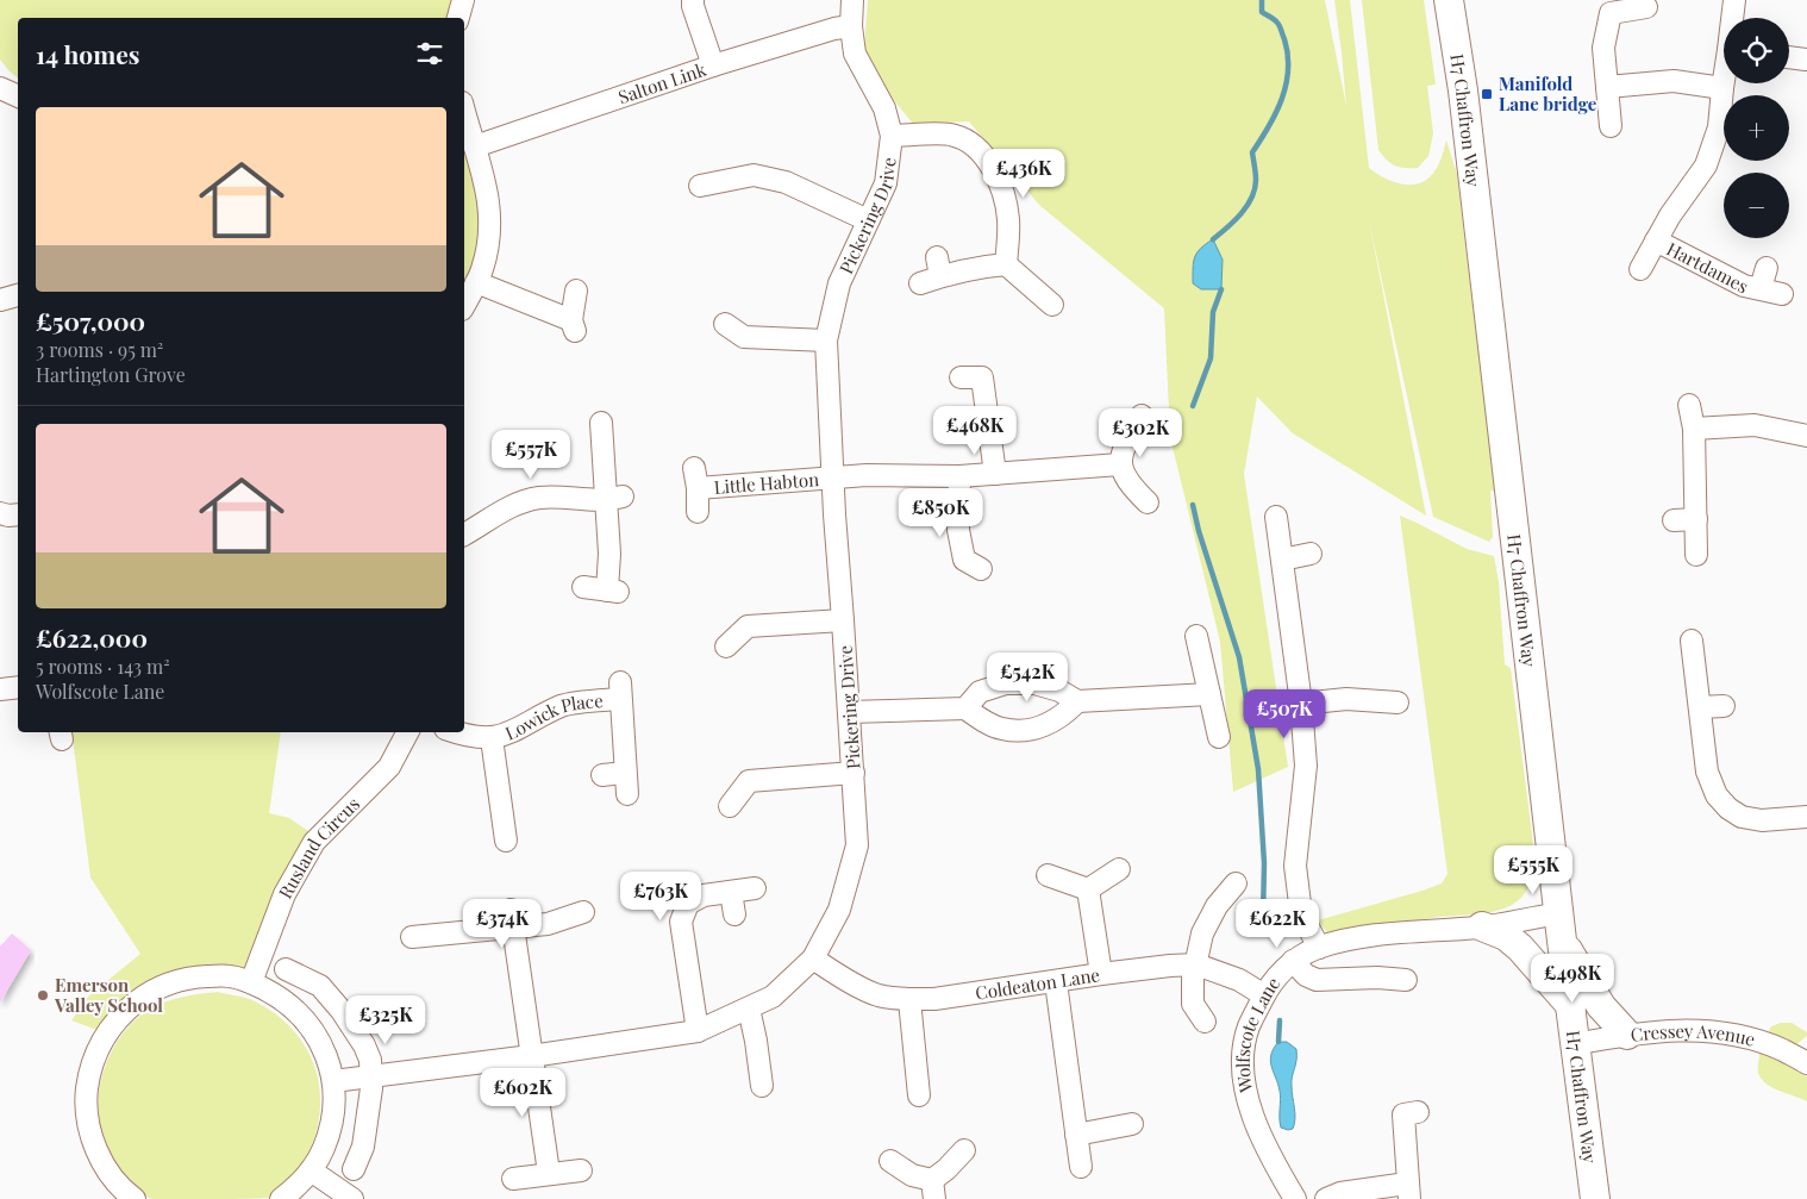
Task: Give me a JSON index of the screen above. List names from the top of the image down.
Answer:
{
  "streets": {
    "street": [
      "Salton Link",
      "H7 Chaffron Way",
      "Pickering Drive",
      "Hartdames",
      "Little Habton",
      "Lowick Place",
      "Rusland Circus",
      "Coldeaton Lane",
      "Wolfscote Lane",
      "Cressey Avenue"
    ]
  },
  "crossings": [
    ["Salton Link", "Pickering Drive"],
    ["H7 Chaffron Way", "Wolfscote Lane"],
    ["H7 Chaffron Way", "Cressey Avenue"],
    ["Pickering Drive", "Little Habton"],
    ["Pickering Drive", "Coldeaton Lane"],
    ["Coldeaton Lane", "Wolfscote Lane"]
  ],
  "places": {
    "transit": ["Manifold Lane bridge"],
    "other": ["Emerson Valley School"]
  },
  "page": {
    "map_buttons": ["+", "−"],
    "heading": "14 homes",
    "list": [
      {
        "name": "£507,000",
        "note": "3 rooms · 95 m² · Hartington Grove"
      },
      {
        "name": "£622,000",
        "note": "5 rooms · 143 m² · Wolfscote Lane"
      }
    ],
    "price": [
      "£436K",
      "£468K",
      "£302K",
      "£557K",
      "£850K",
      "£542K",
      "£507K",
      "£555K",
      "£763K",
      "£374K",
      "£622K",
      "£498K",
      "£325K",
      "£602K"
    ]
  }
}
